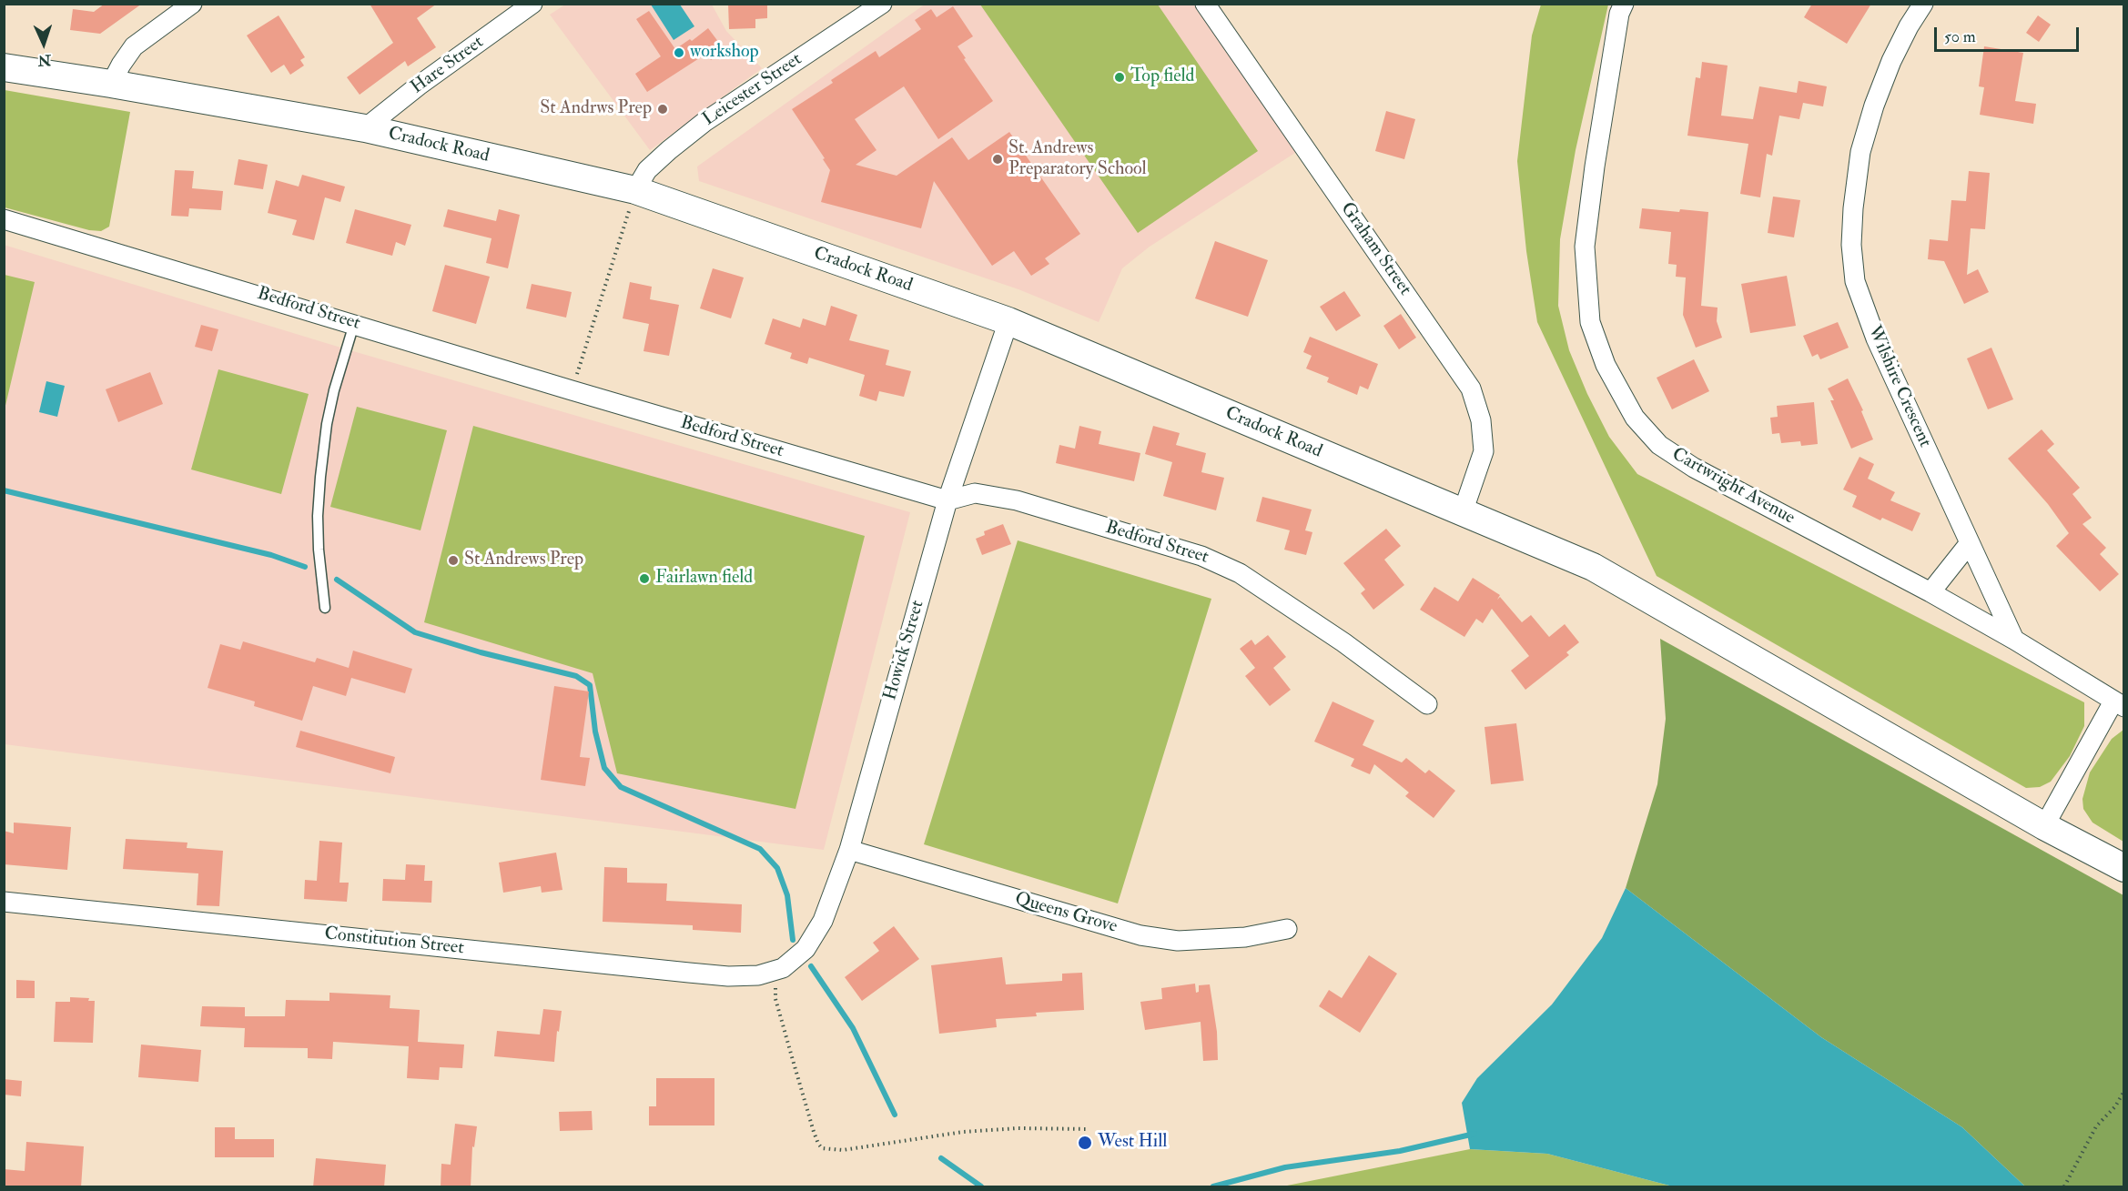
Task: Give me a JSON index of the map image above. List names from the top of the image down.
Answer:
{
  "streets": {
    "main road": ["Cradock Road"],
    "street": [
      "Hare Street",
      "Leicester Street",
      "Graham Street",
      "Bedford Street",
      "Wilshire Crescent",
      "Cartwright Avenue",
      "Howick Street",
      "Queens Grove",
      "Constitution Street"
    ]
  },
  "crossings": [
    ["Hare Street", "Cradock Road"],
    ["Leicester Street", "Cradock Road"],
    ["Cradock Road", "Graham Street"],
    ["Cradock Road", "Howick Street"],
    ["Bedford Street", "Howick Street"],
    ["Wilshire Crescent", "Cartwright Avenue"],
    ["Howick Street", "Queens Grove"],
    ["Howick Street", "Constitution Street"]
  ],
  "places": [
    "workshop",
    "Top field",
    "St Andrws Prep",
    "St. Andrews Preparatory School",
    "St Andrews Prep",
    "Fairlawn field",
    "West Hill"
  ],
  "scale_bar": "50 m",
  "north": "bottom"
}
